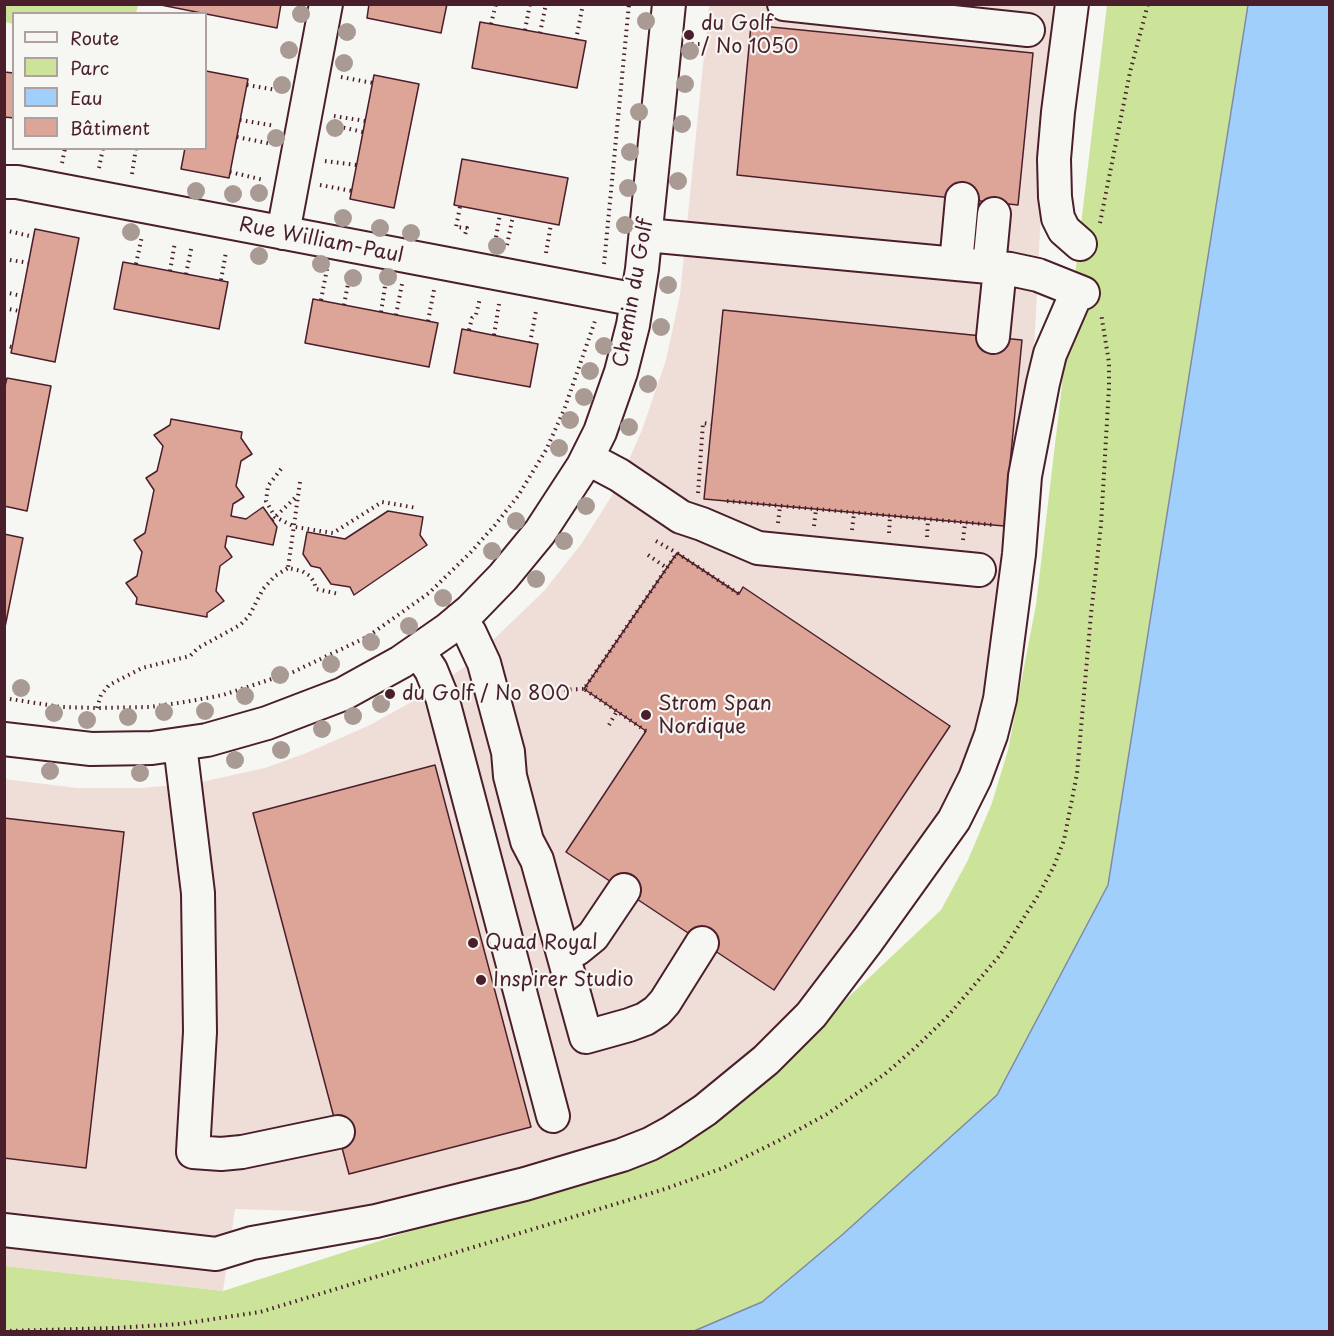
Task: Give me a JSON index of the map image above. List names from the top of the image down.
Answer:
{
  "streets": {
    "street": ["Rue William-Paul", "Chemin du Golf"]
  },
  "crossings": [
    ["Rue William-Paul", "Chemin du Golf"]
  ],
  "places": [
    "du Golf / No 1050",
    "du Golf / No 800",
    "Strom Span Nordique",
    "Quad Royal",
    "Inspirer Studio"
  ],
  "legend": [
    "Route",
    "Parc",
    "Eau",
    "Bâtiment"
  ]
}
